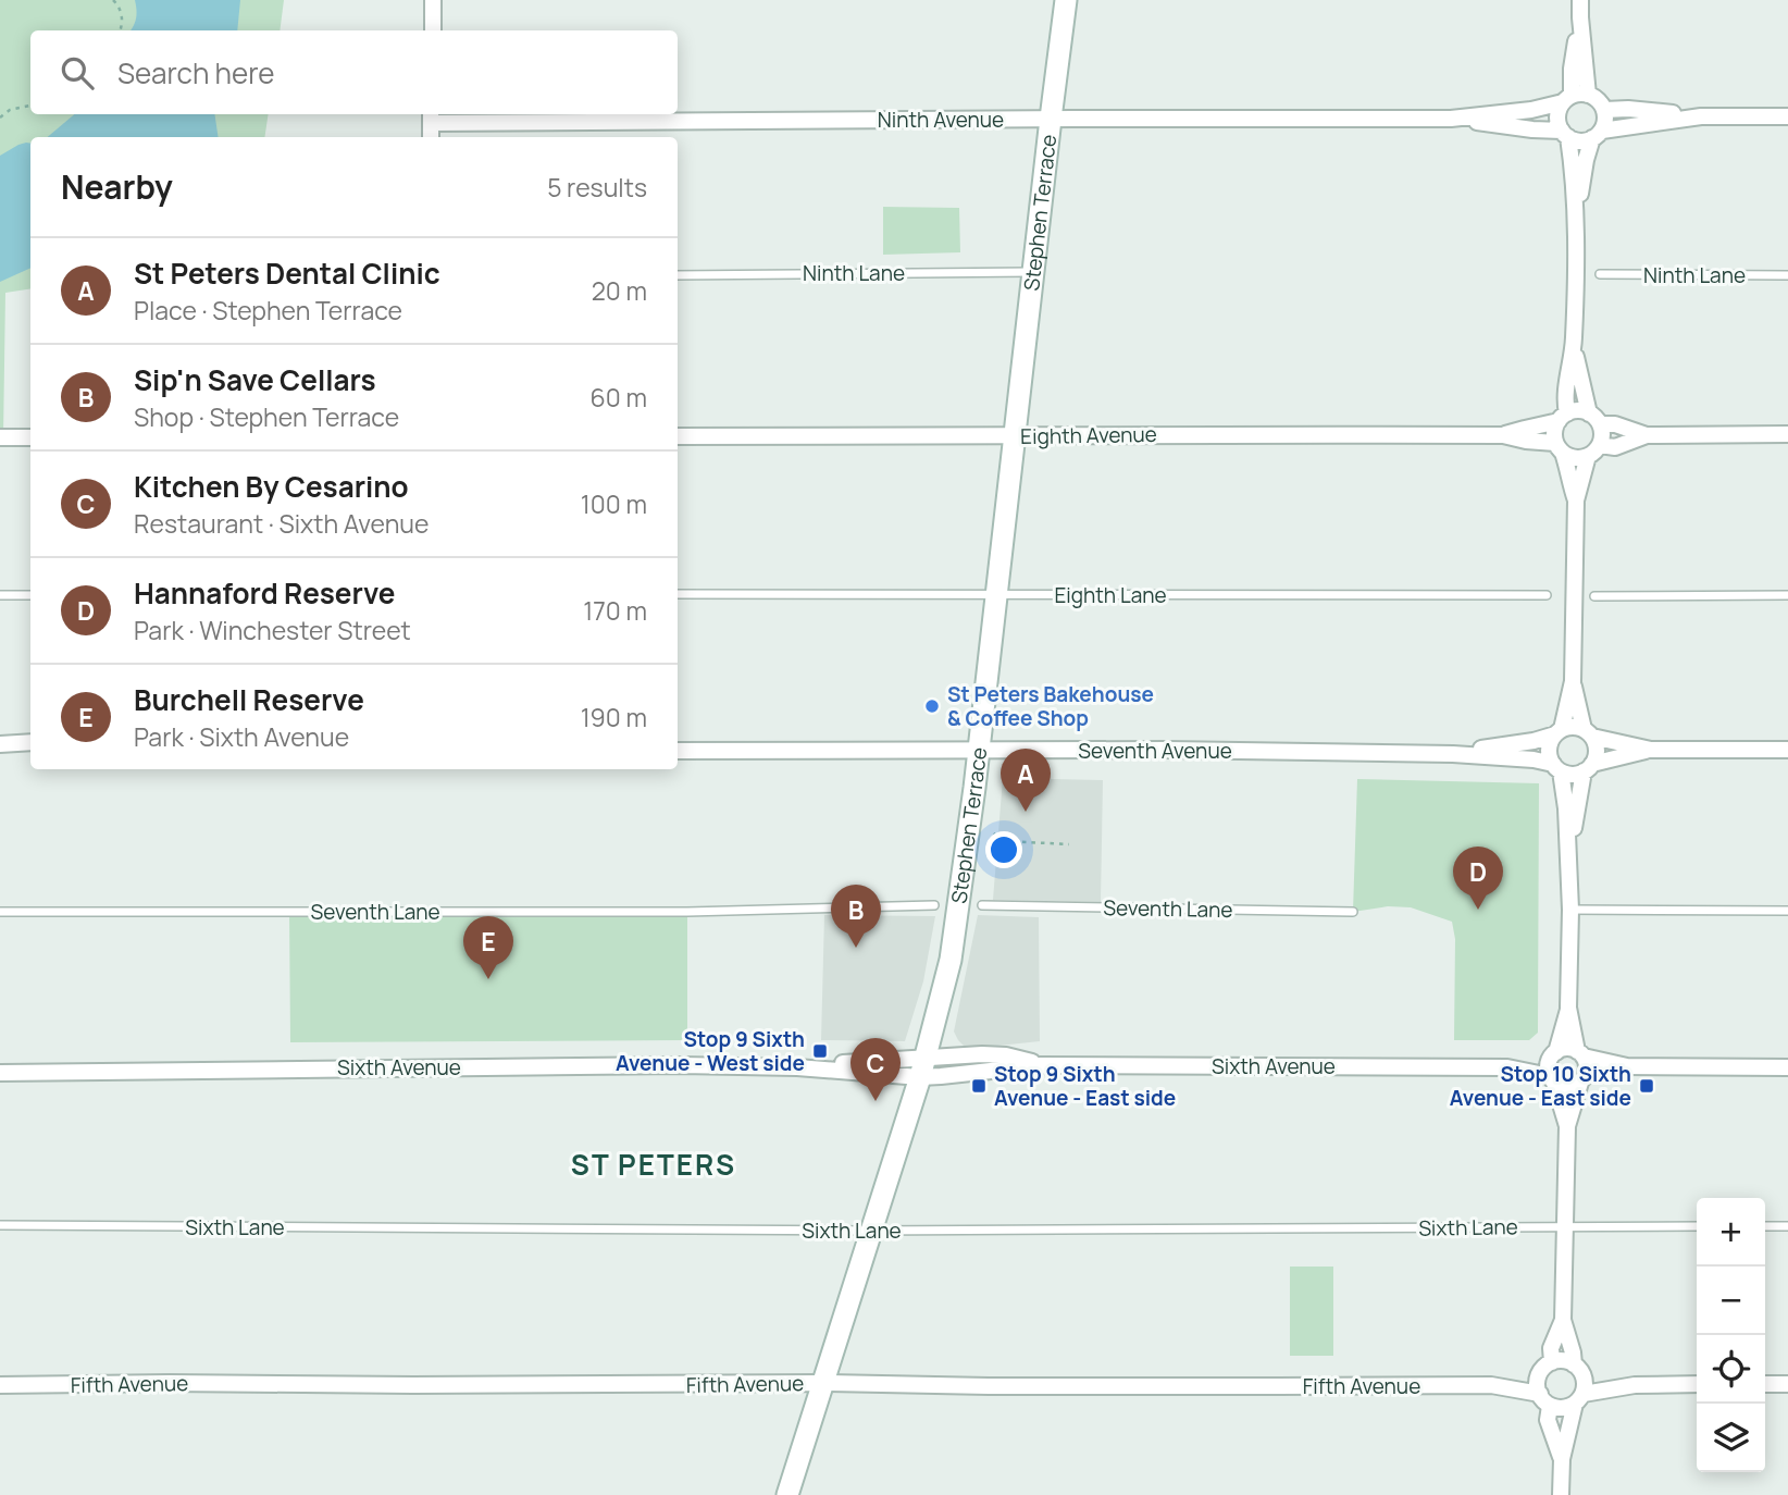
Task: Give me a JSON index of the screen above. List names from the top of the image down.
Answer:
{
  "streets": {
    "main road": ["Stephen Terrace"],
    "street": [
      "Ninth Avenue",
      "Eighth Avenue",
      "Seventh Avenue",
      "Sixth Avenue",
      "Fifth Avenue"
    ],
    "lane": [
      "Ninth Lane",
      "Eighth Lane",
      "Seventh Lane",
      "Sixth Lane"
    ]
  },
  "crossings": [
    ["Ninth Avenue", "Stephen Terrace"],
    ["Stephen Terrace", "Ninth Lane"],
    ["Stephen Terrace", "Eighth Avenue"],
    ["Stephen Terrace", "Eighth Lane"],
    ["Stephen Terrace", "Seventh Avenue"],
    ["Stephen Terrace", "Sixth Avenue"],
    ["Stephen Terrace", "Sixth Lane"],
    ["Stephen Terrace", "Fifth Avenue"]
  ],
  "districts": ["ST PETERS"],
  "places": {
    "other": ["St Peters Bakehouse & Coffee Shop"],
    "transit": ["Stop 9 Sixth Avenue - West side", "Stop 9 Sixth Avenue - East side", "Stop 10 Sixth Avenue - East side"]
  },
  "page": {
    "search": "Search here",
    "heading": ["Nearby", "5 results"],
    "list": [
      {
        "mark": "A",
        "name": "St Peters Dental Clinic",
        "note": "Place · Stephen Terrace",
        "value": "20 m"
      },
      {
        "mark": "B",
        "name": "Sip'n Save Cellars",
        "note": "Shop · Stephen Terrace",
        "value": "60 m"
      },
      {
        "mark": "C",
        "name": "Kitchen By Cesarino",
        "note": "Restaurant · Sixth Avenue",
        "value": "100 m"
      },
      {
        "mark": "D",
        "name": "Hannaford Reserve",
        "note": "Park · Winchester Street",
        "value": "170 m"
      },
      {
        "mark": "E",
        "name": "Burchell Reserve",
        "note": "Park · Sixth Avenue",
        "value": "190 m"
      }
    ],
    "pins": [
      "A",
      "D",
      "B",
      "E",
      "C"
    ],
    "map_buttons": ["+", "−"]
  }
}
